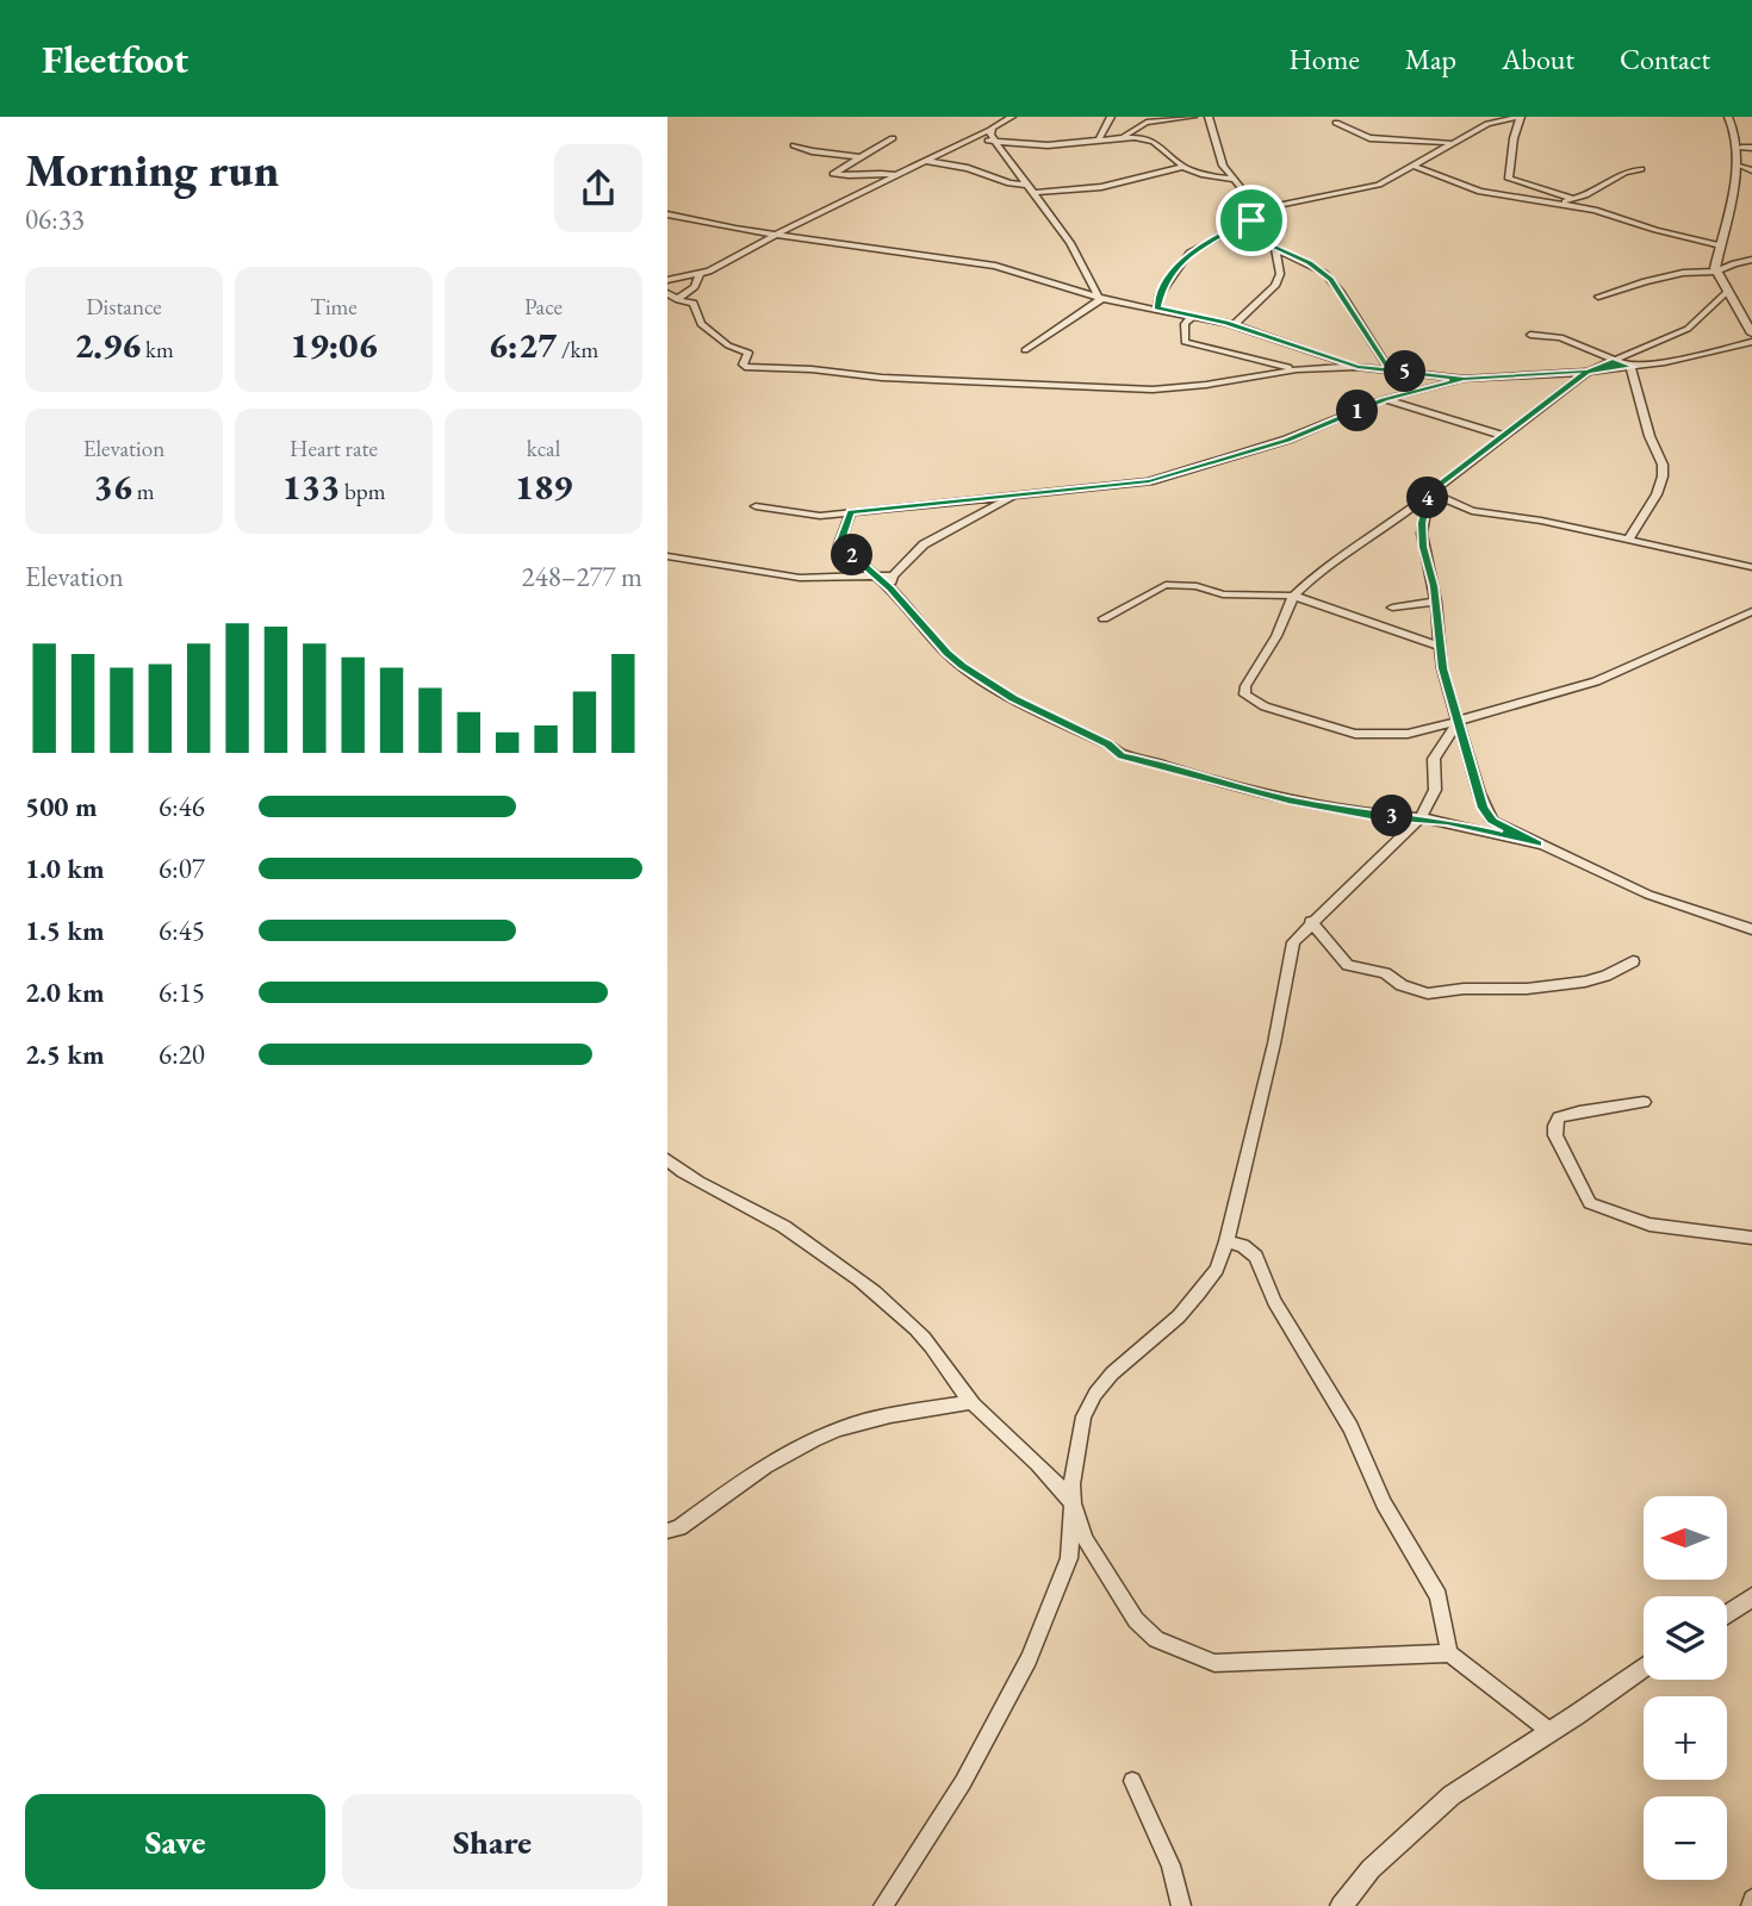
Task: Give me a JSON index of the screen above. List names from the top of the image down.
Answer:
{
  "north": "left",
  "page": {
    "header": "Fleetfoot",
    "nav": [
      "Home",
      "Map",
      "About",
      "Contact"
    ],
    "heading": ["Morning run", "06:33"],
    "stats": [
      ["Distance", "2.96 km"],
      ["Time", "19:06"],
      ["Pace", "6:27 /km"],
      ["Elevation", "36 m"],
      ["Heart rate", "133 bpm"],
      ["kcal", "189"]
    ],
    "pins": [
      "5",
      "1",
      "4",
      "2",
      "3"
    ],
    "chart": ["Elevation", "248–277 m"],
    "list": [
      {
        "name": "500 m",
        "note": "6:46"
      },
      {
        "name": "1.0 km",
        "note": "6:07"
      },
      {
        "name": "1.5 km",
        "note": "6:45"
      },
      {
        "name": "2.0 km",
        "note": "6:15"
      },
      {
        "name": "2.5 km",
        "note": "6:20"
      }
    ],
    "map_buttons": ["+", "−"],
    "buttons": ["Save", "Share"]
  }
}
